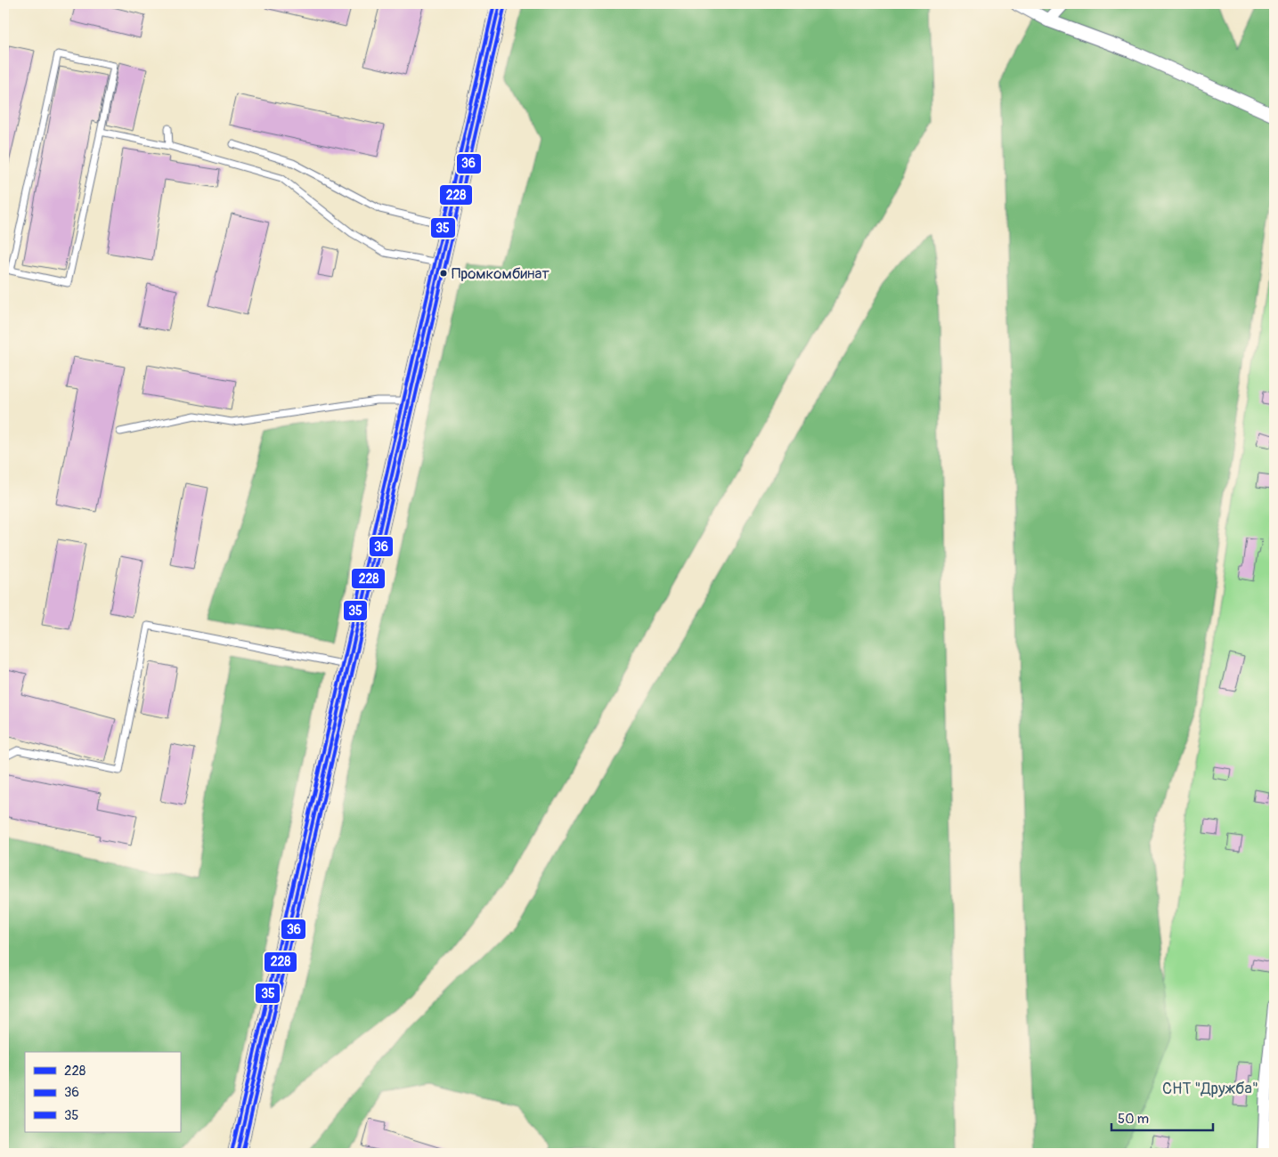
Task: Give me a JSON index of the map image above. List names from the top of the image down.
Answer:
{
  "parks": ["СНТ \"Дружба\""],
  "places": ["Промкомбинат"],
  "lines": ["transit line 228", "transit line 35", "transit line 36"],
  "legend": ["228", "36", "35"],
  "scale_bar": "50 m"
}
